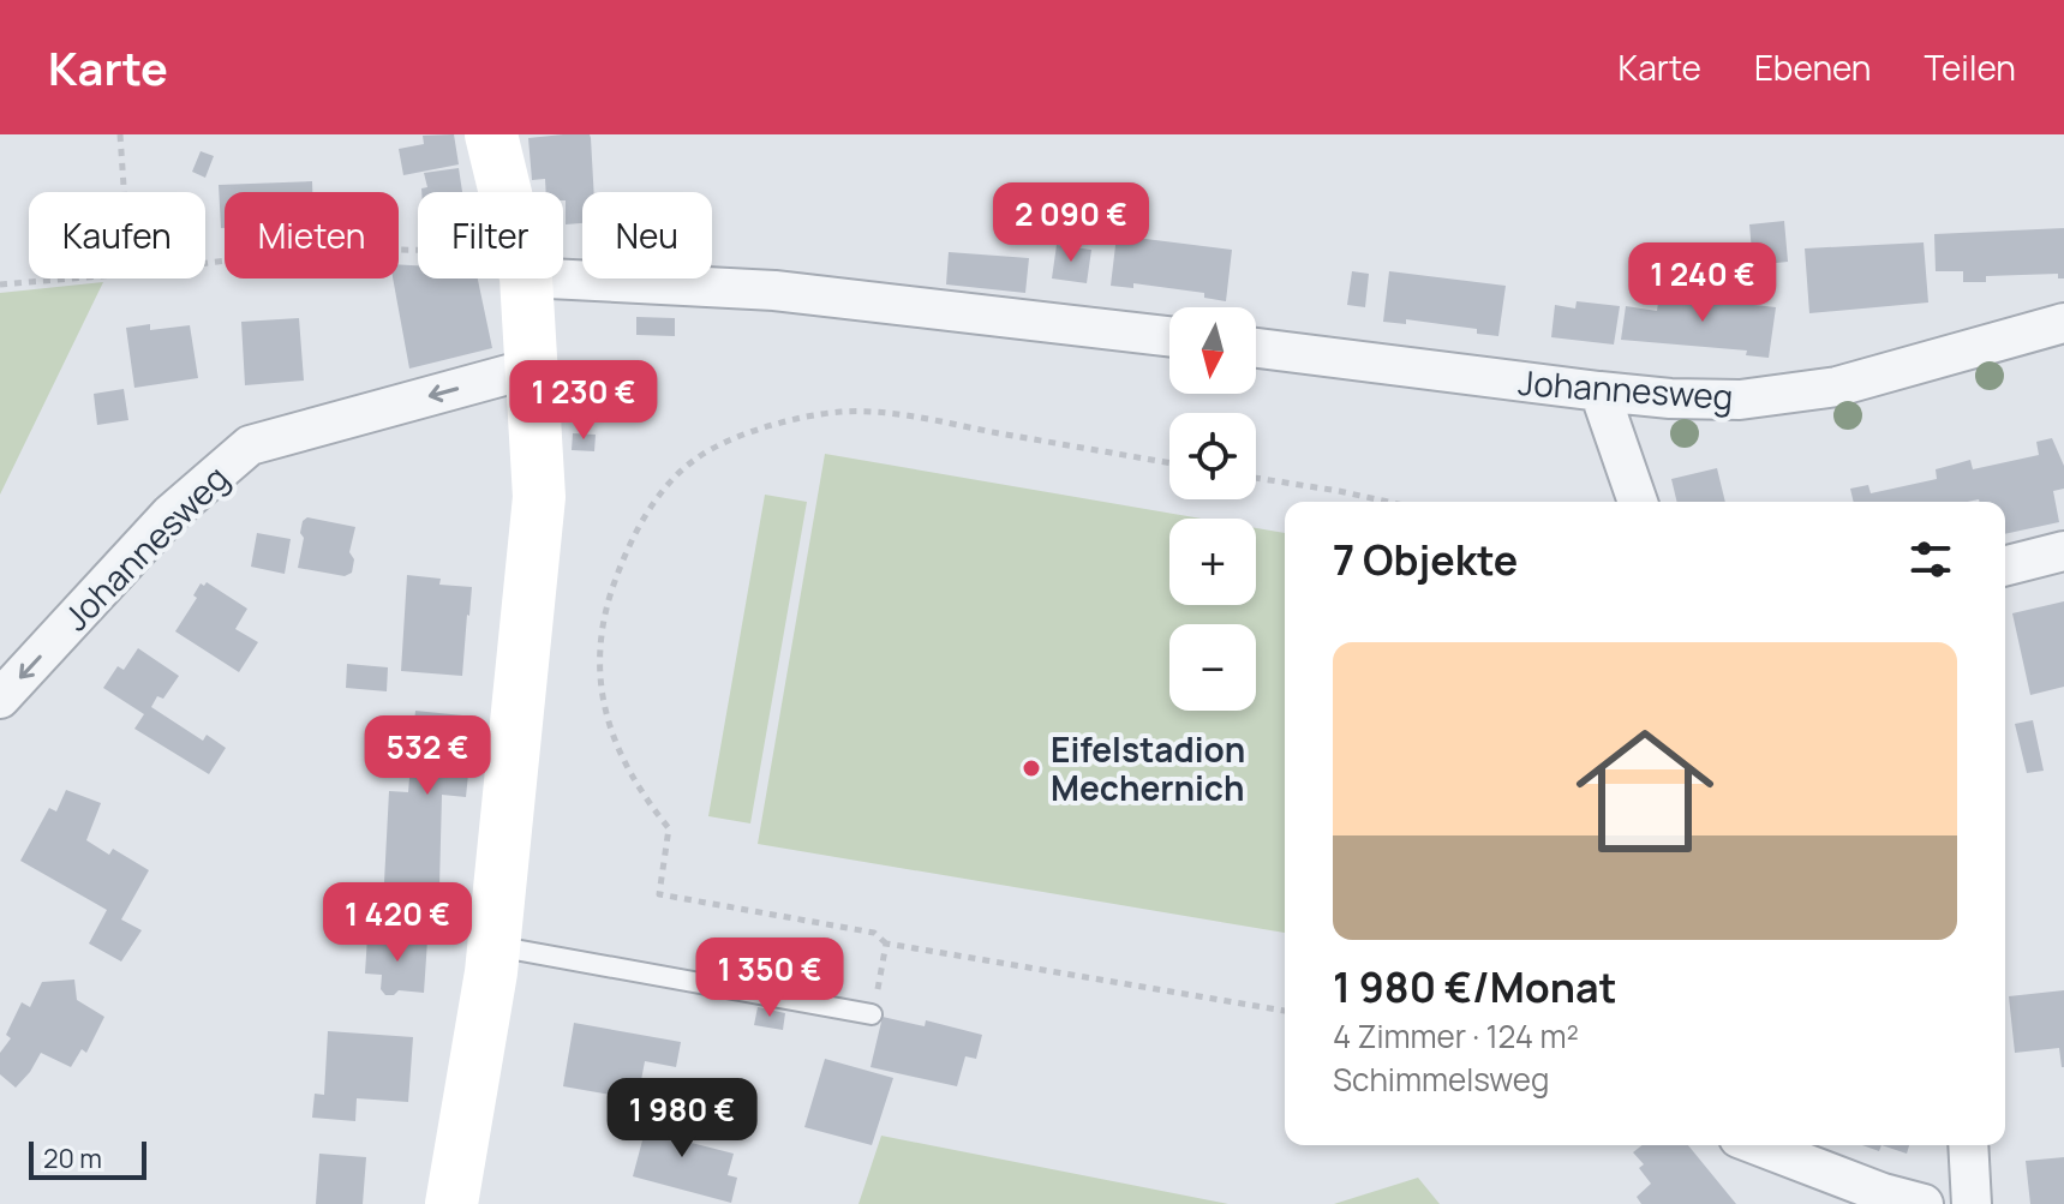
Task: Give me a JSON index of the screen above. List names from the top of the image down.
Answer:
{
  "streets": {
    "street": ["Johannesweg"]
  },
  "one_way": ["Johannesweg"],
  "places": ["Eifelstadion Mechernich"],
  "scale_bar": "20 m",
  "north": "bottom",
  "page": {
    "header": "Karte",
    "nav": ["Karte", "Ebenen", "Teilen"],
    "price": [
      "2 090 €",
      "1 240 €",
      "1 230 €",
      "532 €",
      "1 420 €",
      "1 350 €",
      "1 980 €"
    ],
    "chip": [
      "Kaufen",
      "Mieten",
      "Filter",
      "Neu"
    ],
    "map_buttons": ["+", "−"],
    "heading": "7 Objekte",
    "list": [
      {
        "name": "1 980 €/Monat",
        "note": "4 Zimmer · 124 m² · Schimmelsweg"
      }
    ],
    "scale": "20 m"
  }
}
